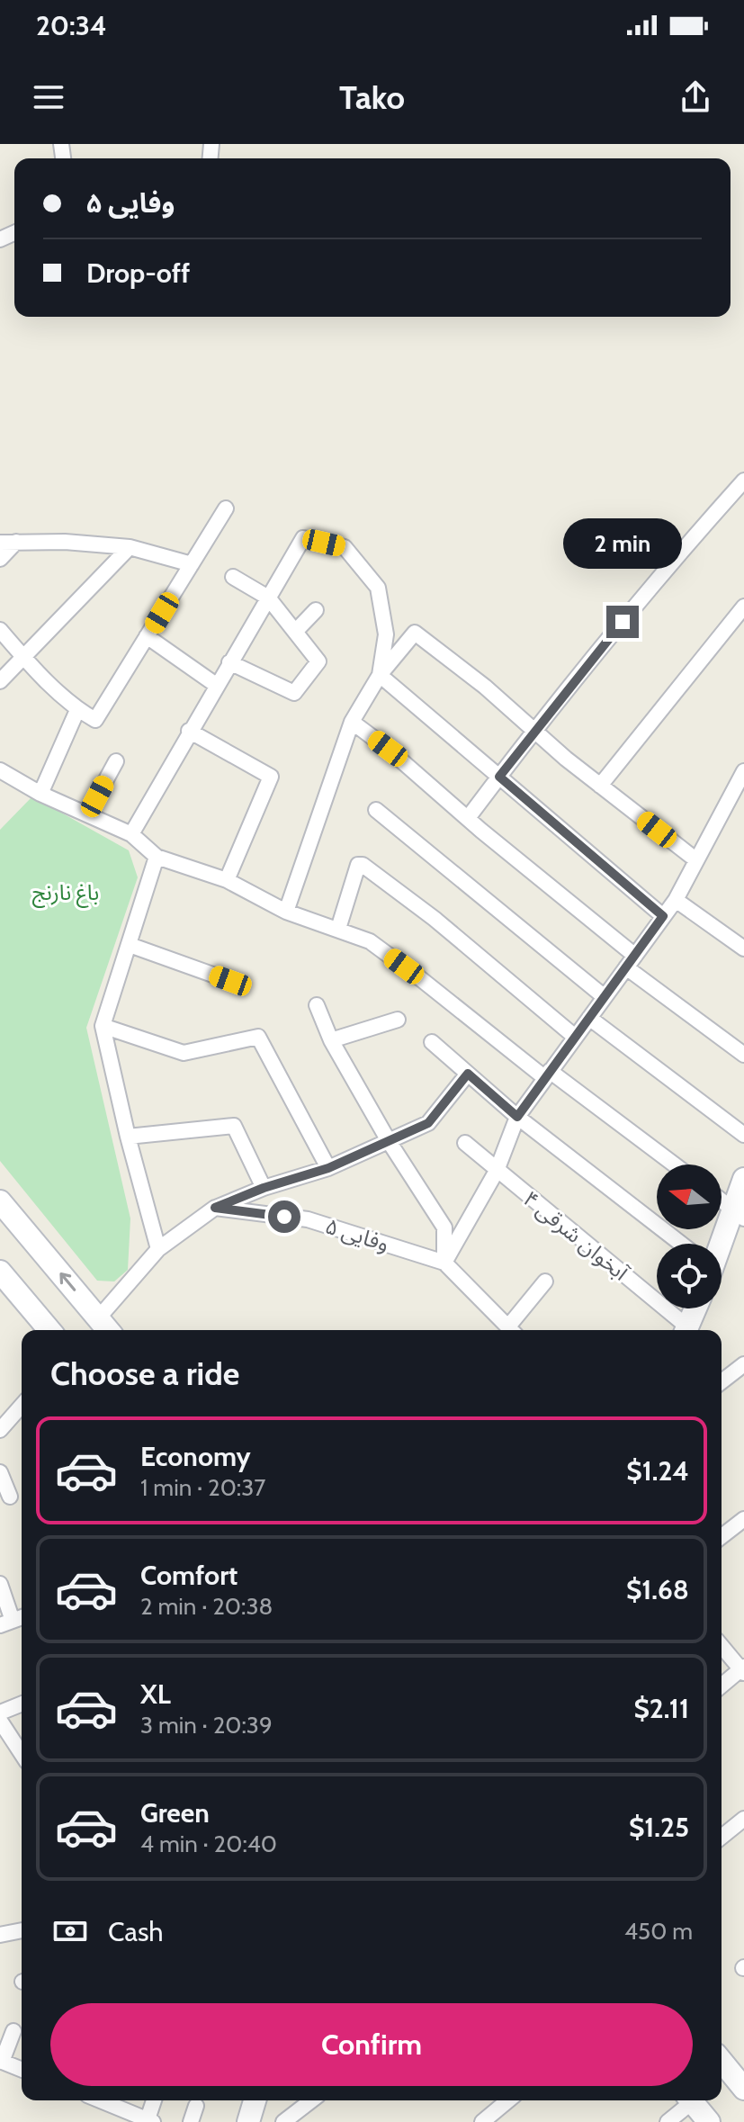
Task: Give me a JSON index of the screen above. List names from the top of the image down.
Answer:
{
  "streets": {
    "street": ["وفایی ۵", "آبخوان شرقی ۴"]
  },
  "parks": ["باغ نارنج"],
  "north": "left",
  "page": {
    "status": "20:34",
    "header": "Tako",
    "banner": ["وفایی ۵", "Drop-off"],
    "bubble": "2 min",
    "heading": "Choose a ride",
    "list": [
      {
        "name": "Economy",
        "note": "1 min · 20:37",
        "value": "$1.24"
      },
      {
        "name": "Comfort",
        "note": "2 min · 20:38",
        "value": "$1.68"
      },
      {
        "name": "XL",
        "note": "3 min · 20:39",
        "value": "$2.11"
      },
      {
        "name": "Green",
        "note": "4 min · 20:40",
        "value": "$1.25"
      }
    ],
    "pay": ["Cash", "450 m"],
    "buttons": "Confirm"
  }
}
